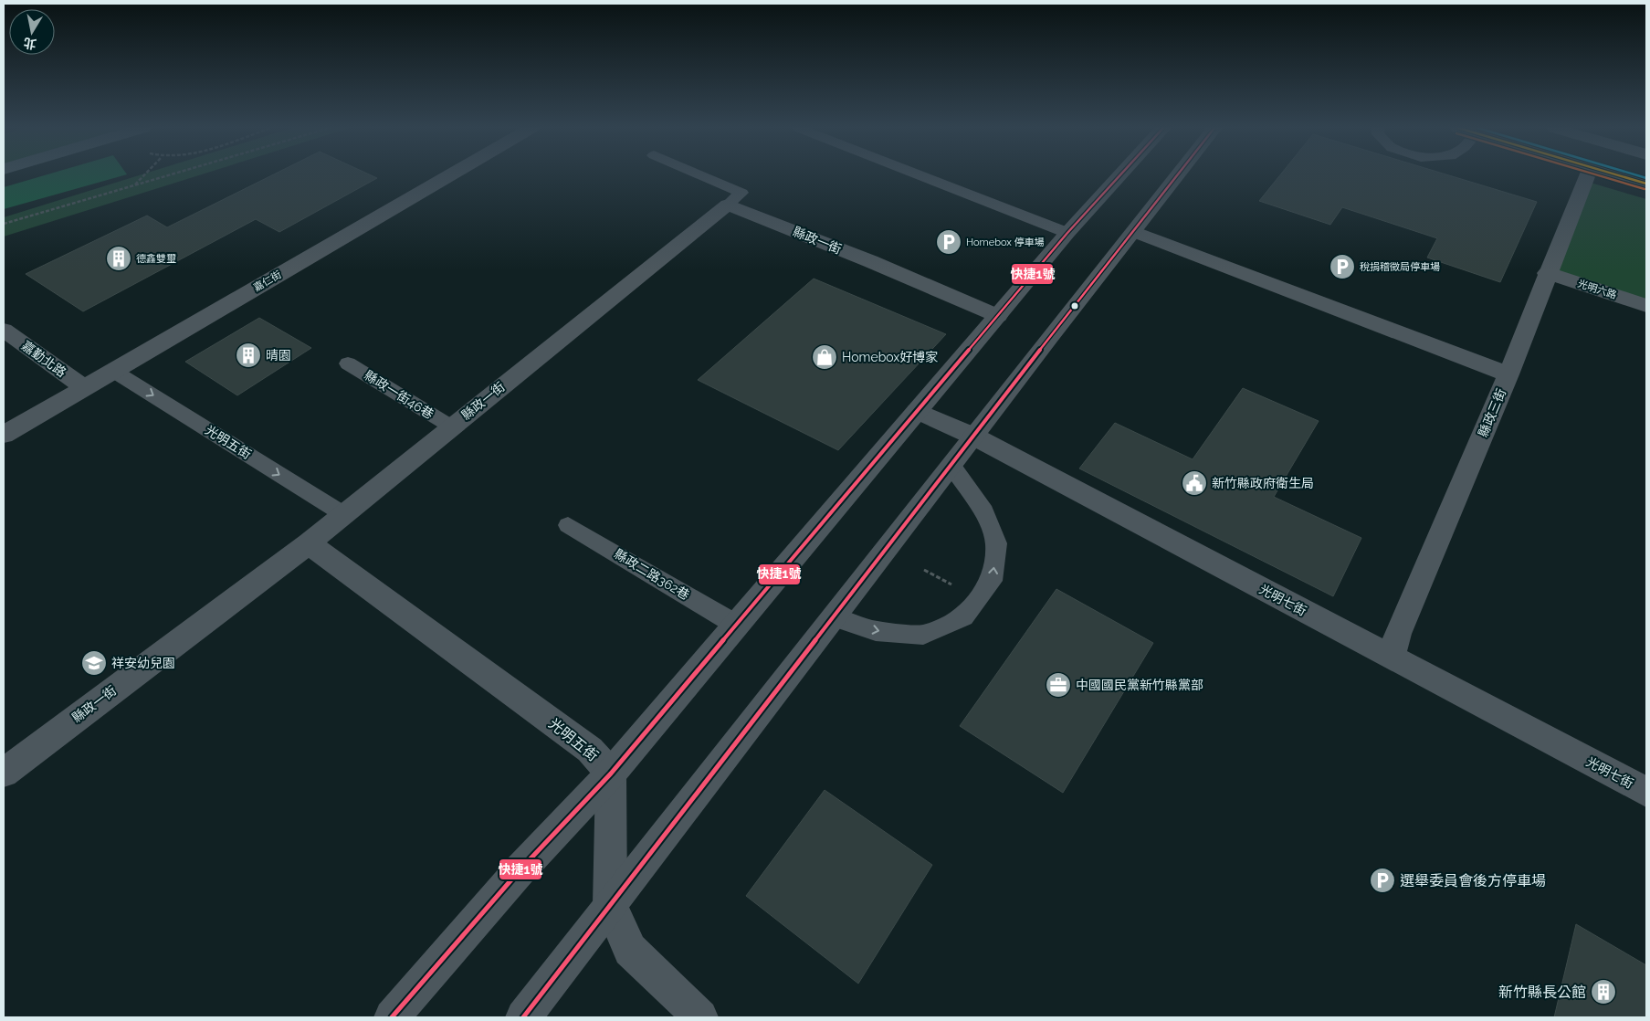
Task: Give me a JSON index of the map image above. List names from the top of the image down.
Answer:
{
  "streets": {
    "street": [
      "縣政一街",
      "嘉仁街",
      "光明六路",
      "嘉勤北路",
      "縣政三街",
      "光明五街",
      "光明七街"
    ],
    "lane": ["縣政一街46巷", "縣政二路362巷"]
  },
  "crossings": [
    ["縣政一街", "縣政一街46巷"],
    ["縣政一街", "光明五街"],
    ["嘉仁街", "嘉勤北路"],
    ["嘉仁街", "光明五街"],
    ["光明六路", "縣政三街"],
    ["縣政三街", "光明七街"]
  ],
  "one_way": ["光明五街"],
  "places": {
    "parking": ["Homebox 停車場", "稅捐稽徵局停車場", "選舉委員會後方停車場"],
    "building": ["德鑫雙璽", "晴園", "新竹縣長公館"],
    "shop": ["Homebox好博家"],
    "public building": ["新竹縣政府衛生局"],
    "school or university": ["祥安幼兒園"],
    "office": ["中國國民黨新竹縣黨部"]
  },
  "lines": ["transit line 快捷1號"],
  "north": "bottom"
}
